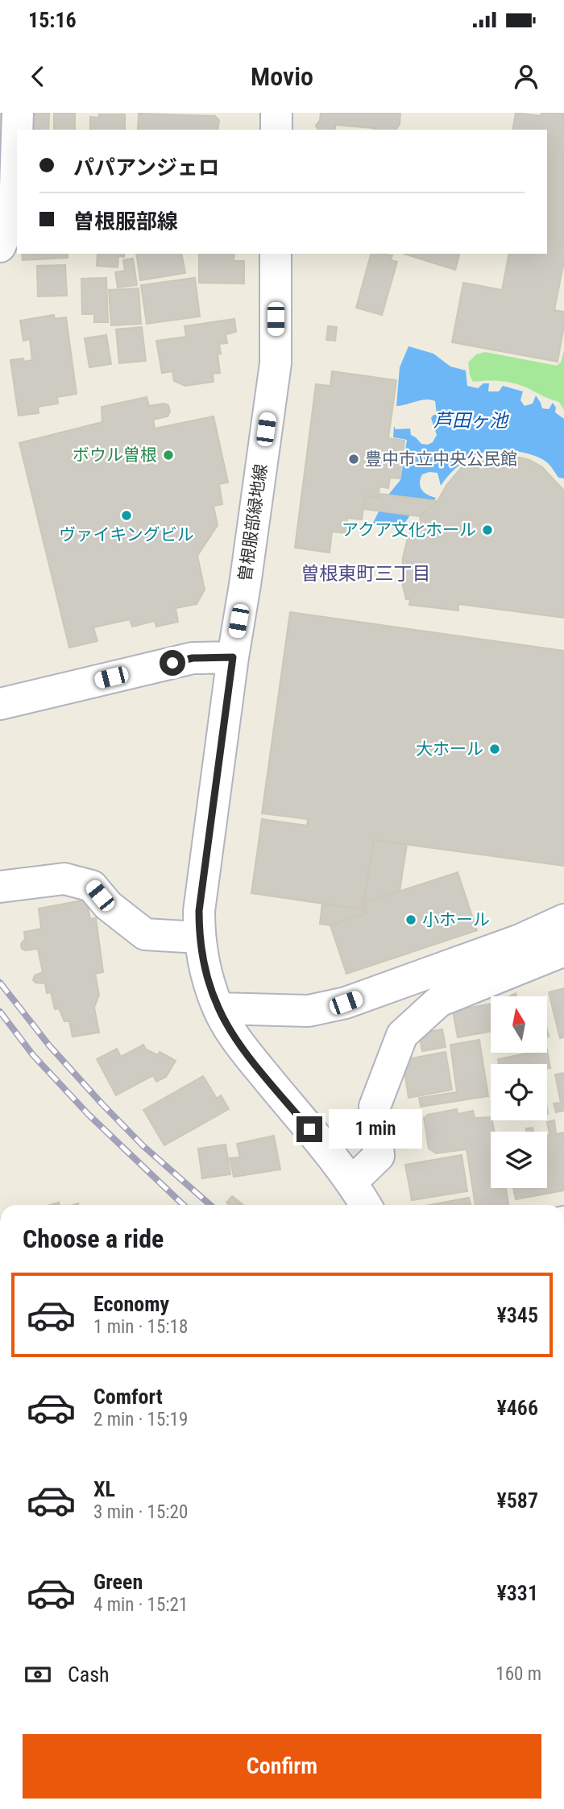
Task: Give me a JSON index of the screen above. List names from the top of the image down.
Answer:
{
  "streets": {
    "street": ["曽根服部緑地線"]
  },
  "districts": ["曽根東町三丁目"],
  "water": ["芦田ヶ池"],
  "places": [
    "ボウル曽根",
    "豊中市立中央公民館",
    "ヴァイキングビル",
    "アクア文化ホール",
    "大ホール",
    "小ホール"
  ],
  "north": "top",
  "page": {
    "status": "15:16",
    "header": "Movio",
    "banner": ["パパアンジェロ", "曽根服部線"],
    "bubble": "1 min",
    "heading": "Choose a ride",
    "list": [
      {
        "name": "Economy",
        "note": "1 min · 15:18",
        "value": "¥345"
      },
      {
        "name": "Comfort",
        "note": "2 min · 15:19",
        "value": "¥466"
      },
      {
        "name": "XL",
        "note": "3 min · 15:20",
        "value": "¥587"
      },
      {
        "name": "Green",
        "note": "4 min · 15:21",
        "value": "¥331"
      }
    ],
    "pay": ["Cash", "160 m"],
    "buttons": "Confirm"
  }
}
